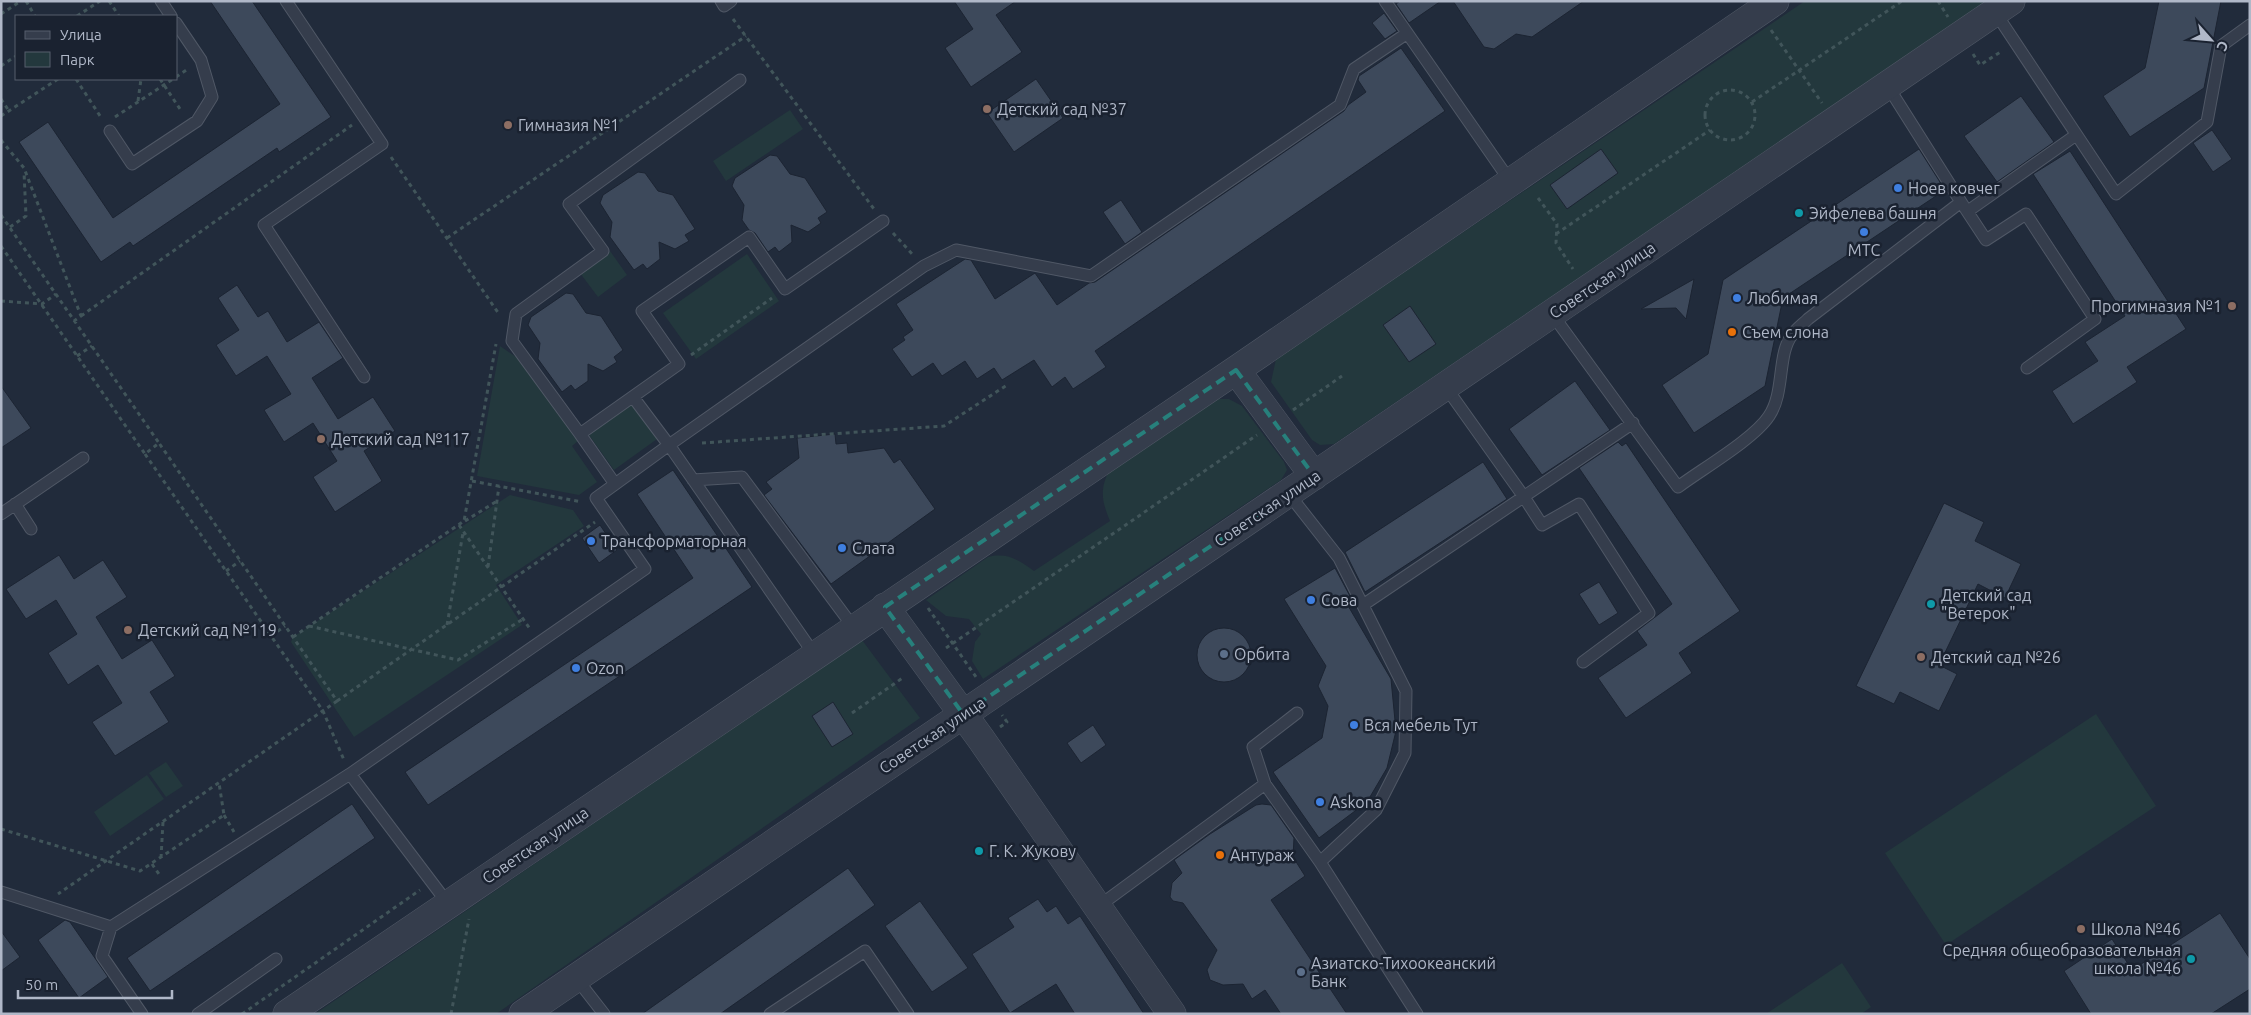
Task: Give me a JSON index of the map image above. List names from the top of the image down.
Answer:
{
  "streets": {
    "street": ["Советская улица"]
  },
  "places": [
    "Детский сад №37",
    "Гимназия №1",
    "Ноев ковчег",
    "Эйфелева башня",
    "МТС",
    "Любимая",
    "Прогимназия №1",
    "Съем слона",
    "Детский сад №117",
    "Трансформаторная",
    "Слата",
    "Сова",
    "Детский сад \"Ветерок\"",
    "Детский сад №119",
    "Орбита",
    "Детский сад №26",
    "Ozon",
    "Вся мебель Тут",
    "Askona",
    "Г. К. Жукову",
    "Антураж",
    "Школа №46",
    "Средняя общеобразовательная школа №46",
    "Азиатско-Тихоокеанский Банк"
  ],
  "legend": ["Улица", "Парк"],
  "scale_bar": "50 m",
  "north": "bottom right"
}
